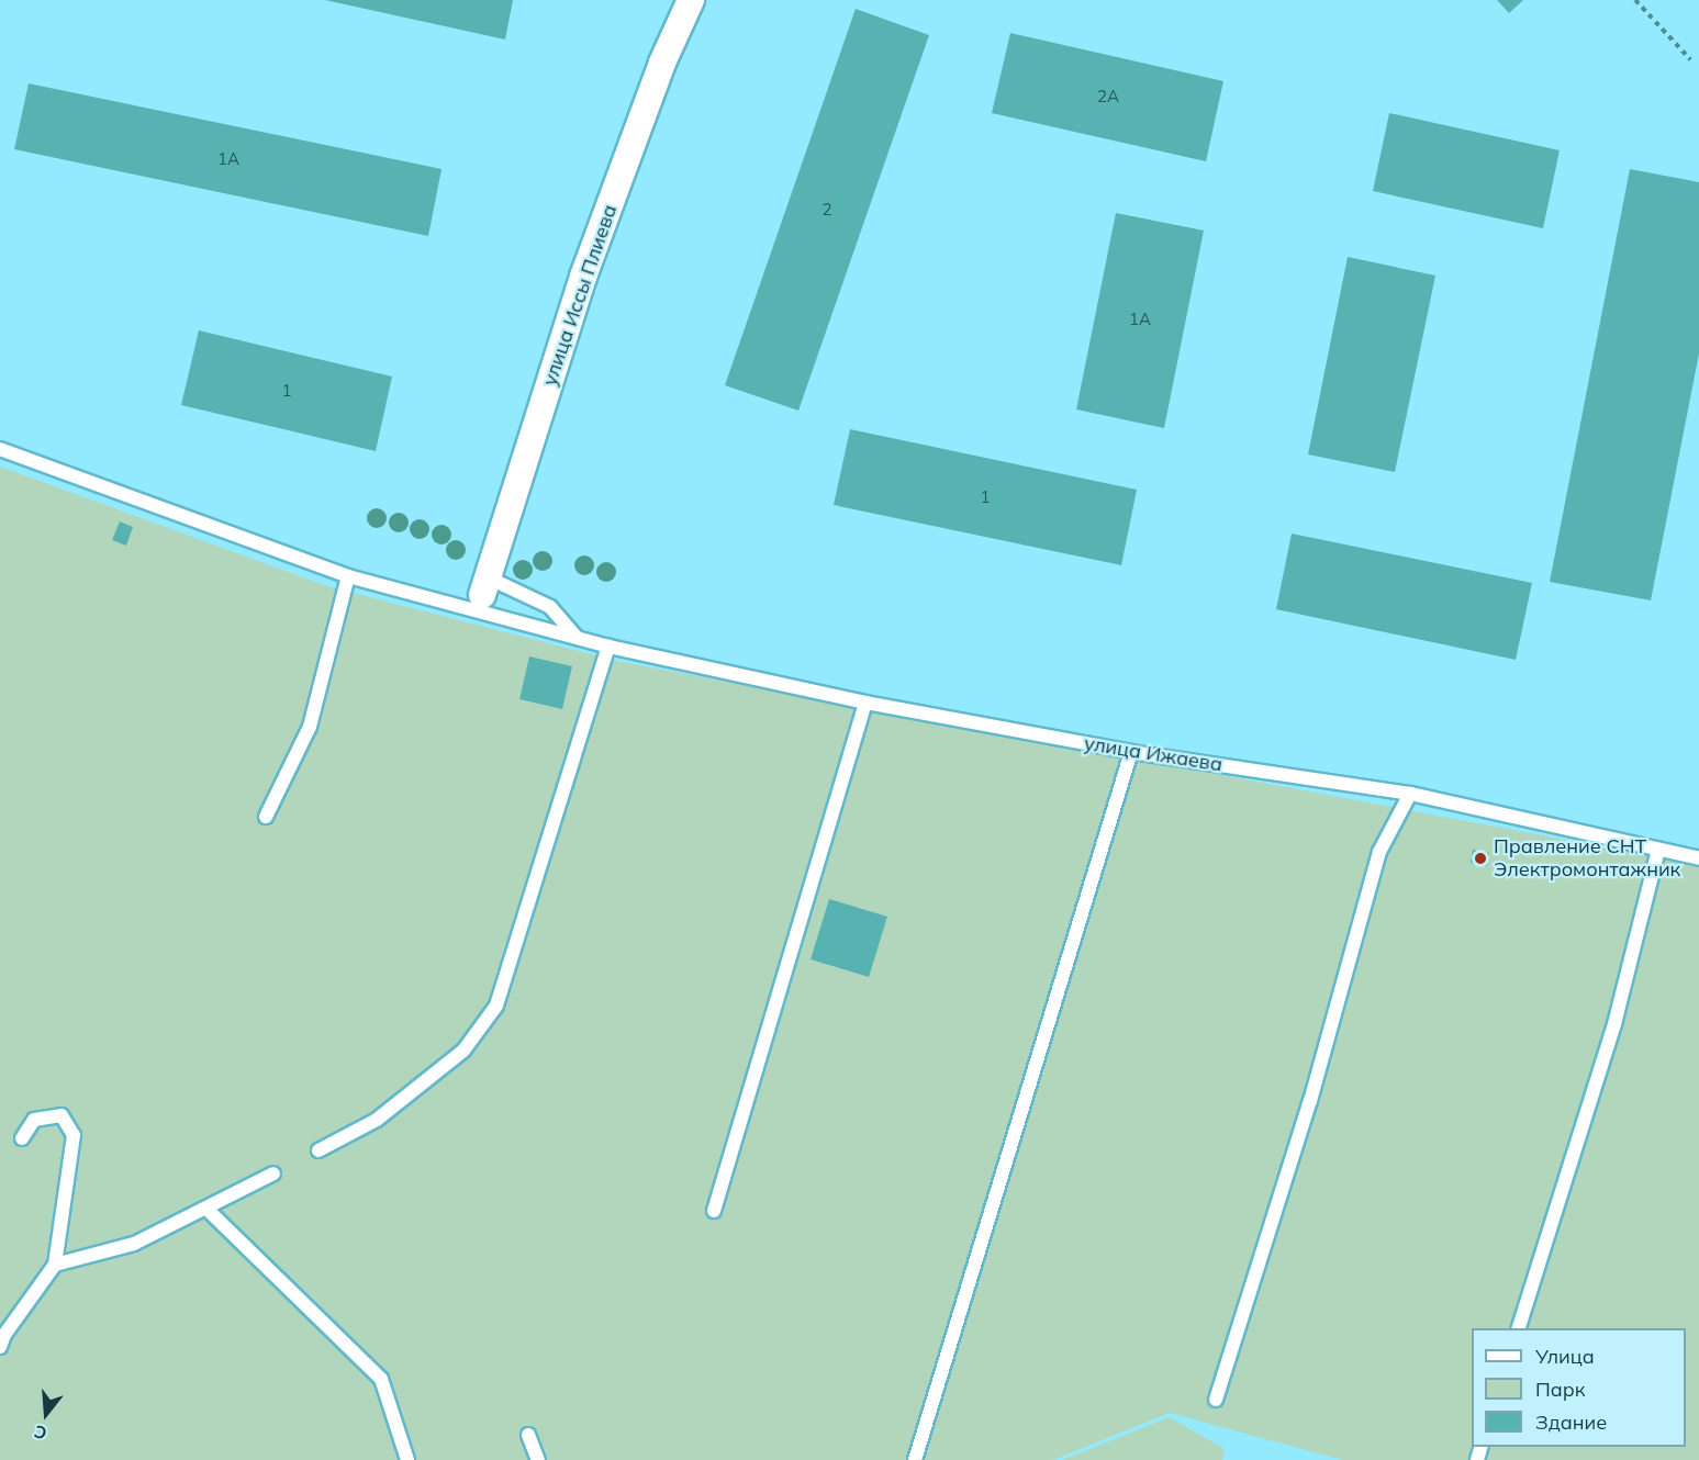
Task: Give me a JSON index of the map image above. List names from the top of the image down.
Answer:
{
  "streets": {
    "street": ["улица Иссы Плиева"],
    "lane": ["улица Ижаева"]
  },
  "places": ["Правление СНТ Электромонтажник"],
  "house_numbers": [
    "2А",
    "1А",
    "2",
    "1А",
    "1",
    "1"
  ],
  "legend": ["Улица", "Парк", "Здание"],
  "north": "bottom"
}
